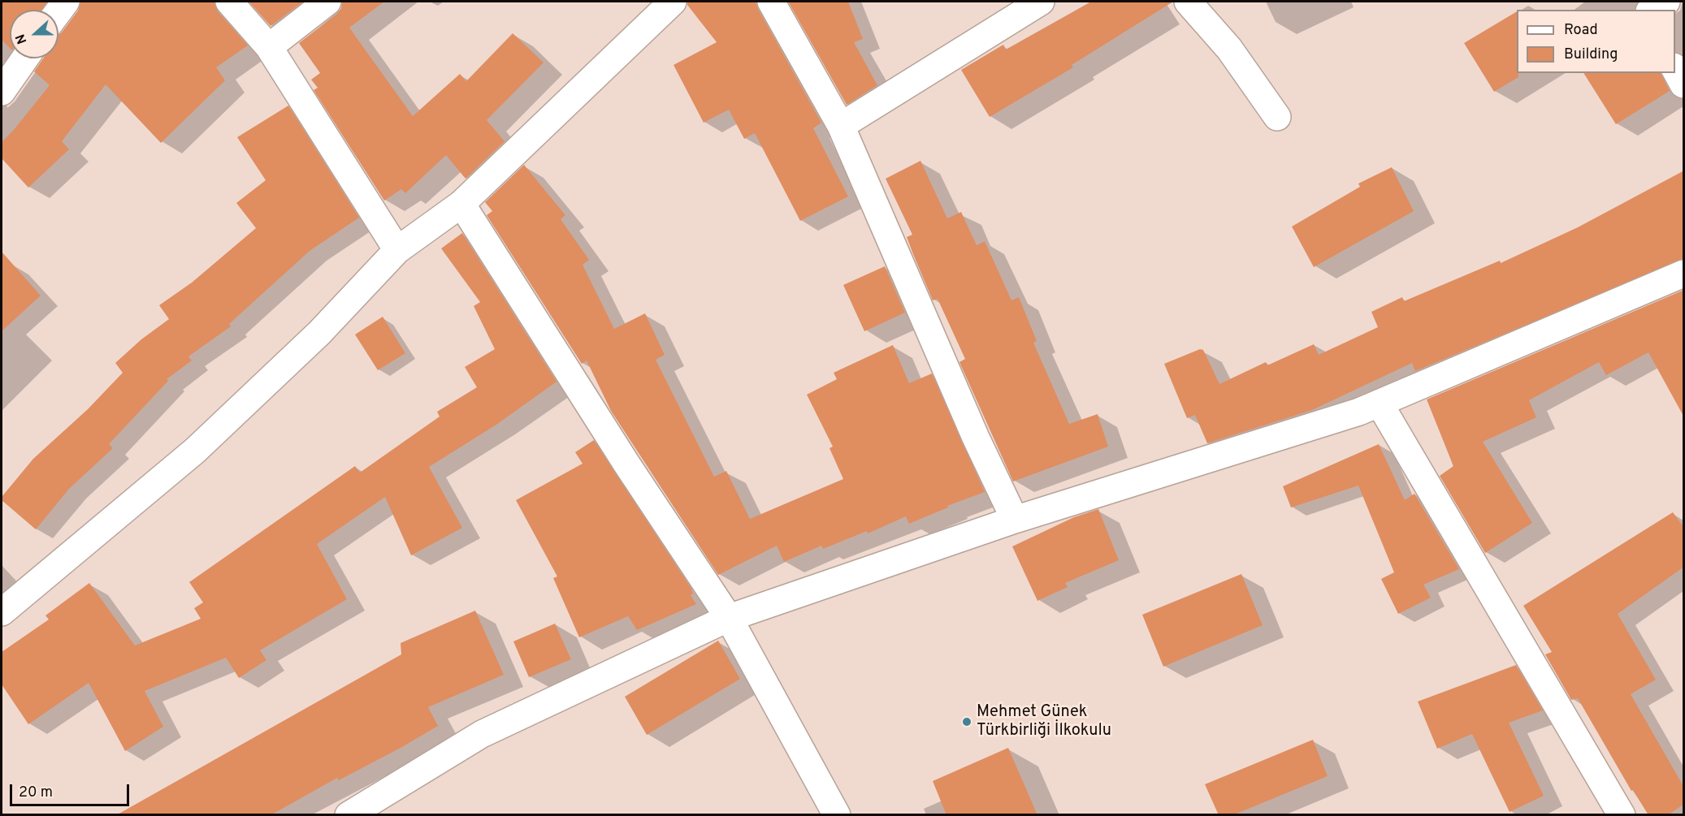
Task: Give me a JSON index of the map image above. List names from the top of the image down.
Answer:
{
  "places": ["Mehmet Günek Türkbirliği İlkokulu"],
  "legend": ["Road", "Building"],
  "scale_bar": "20 m",
  "north": "left"
}
